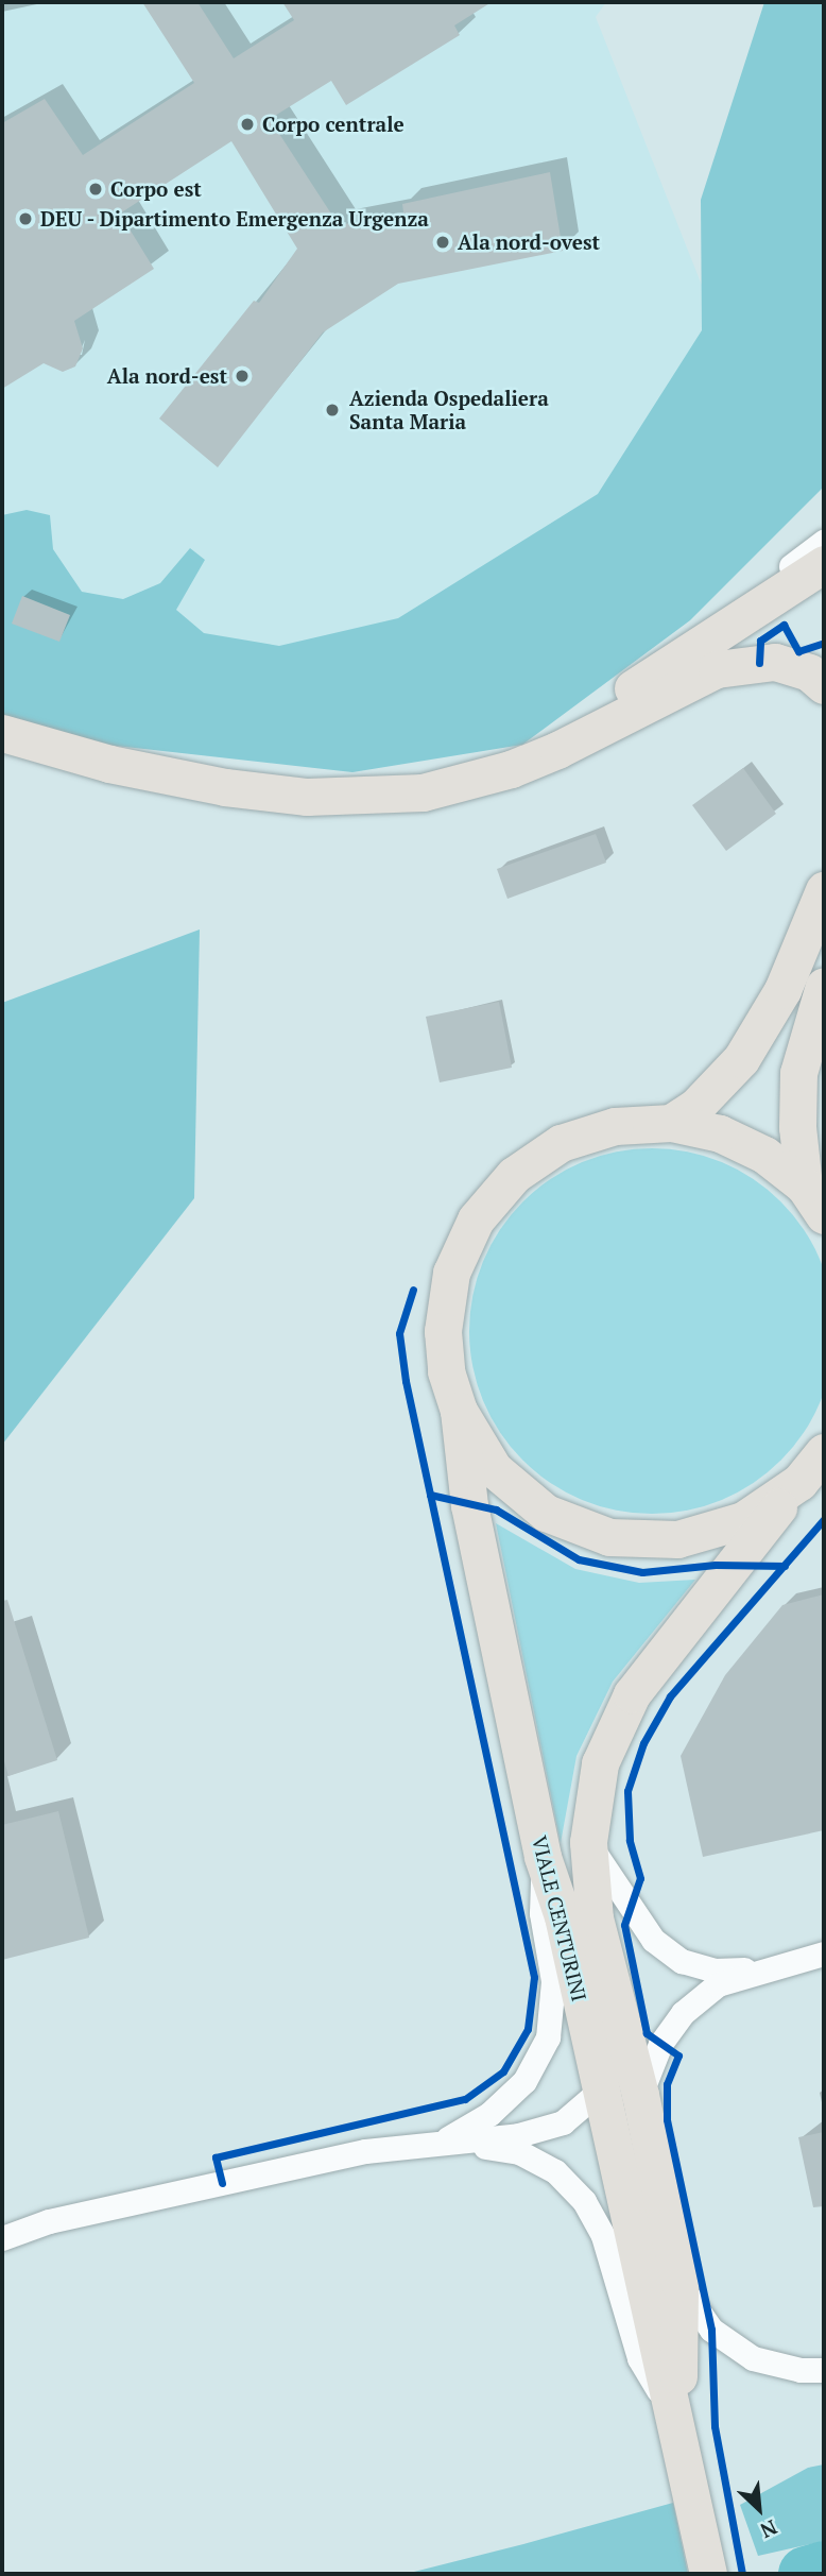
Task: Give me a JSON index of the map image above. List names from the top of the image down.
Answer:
{
  "streets": {
    "main road": ["VIALE CENTURINI"]
  },
  "places": [
    "Corpo centrale",
    "Corpo est",
    "DEU - Dipartimento Emergenza Urgenza",
    "Ala nord-ovest",
    "Ala nord-est",
    "Azienda Ospedaliera Santa Maria"
  ],
  "north": "bottom right"
}
